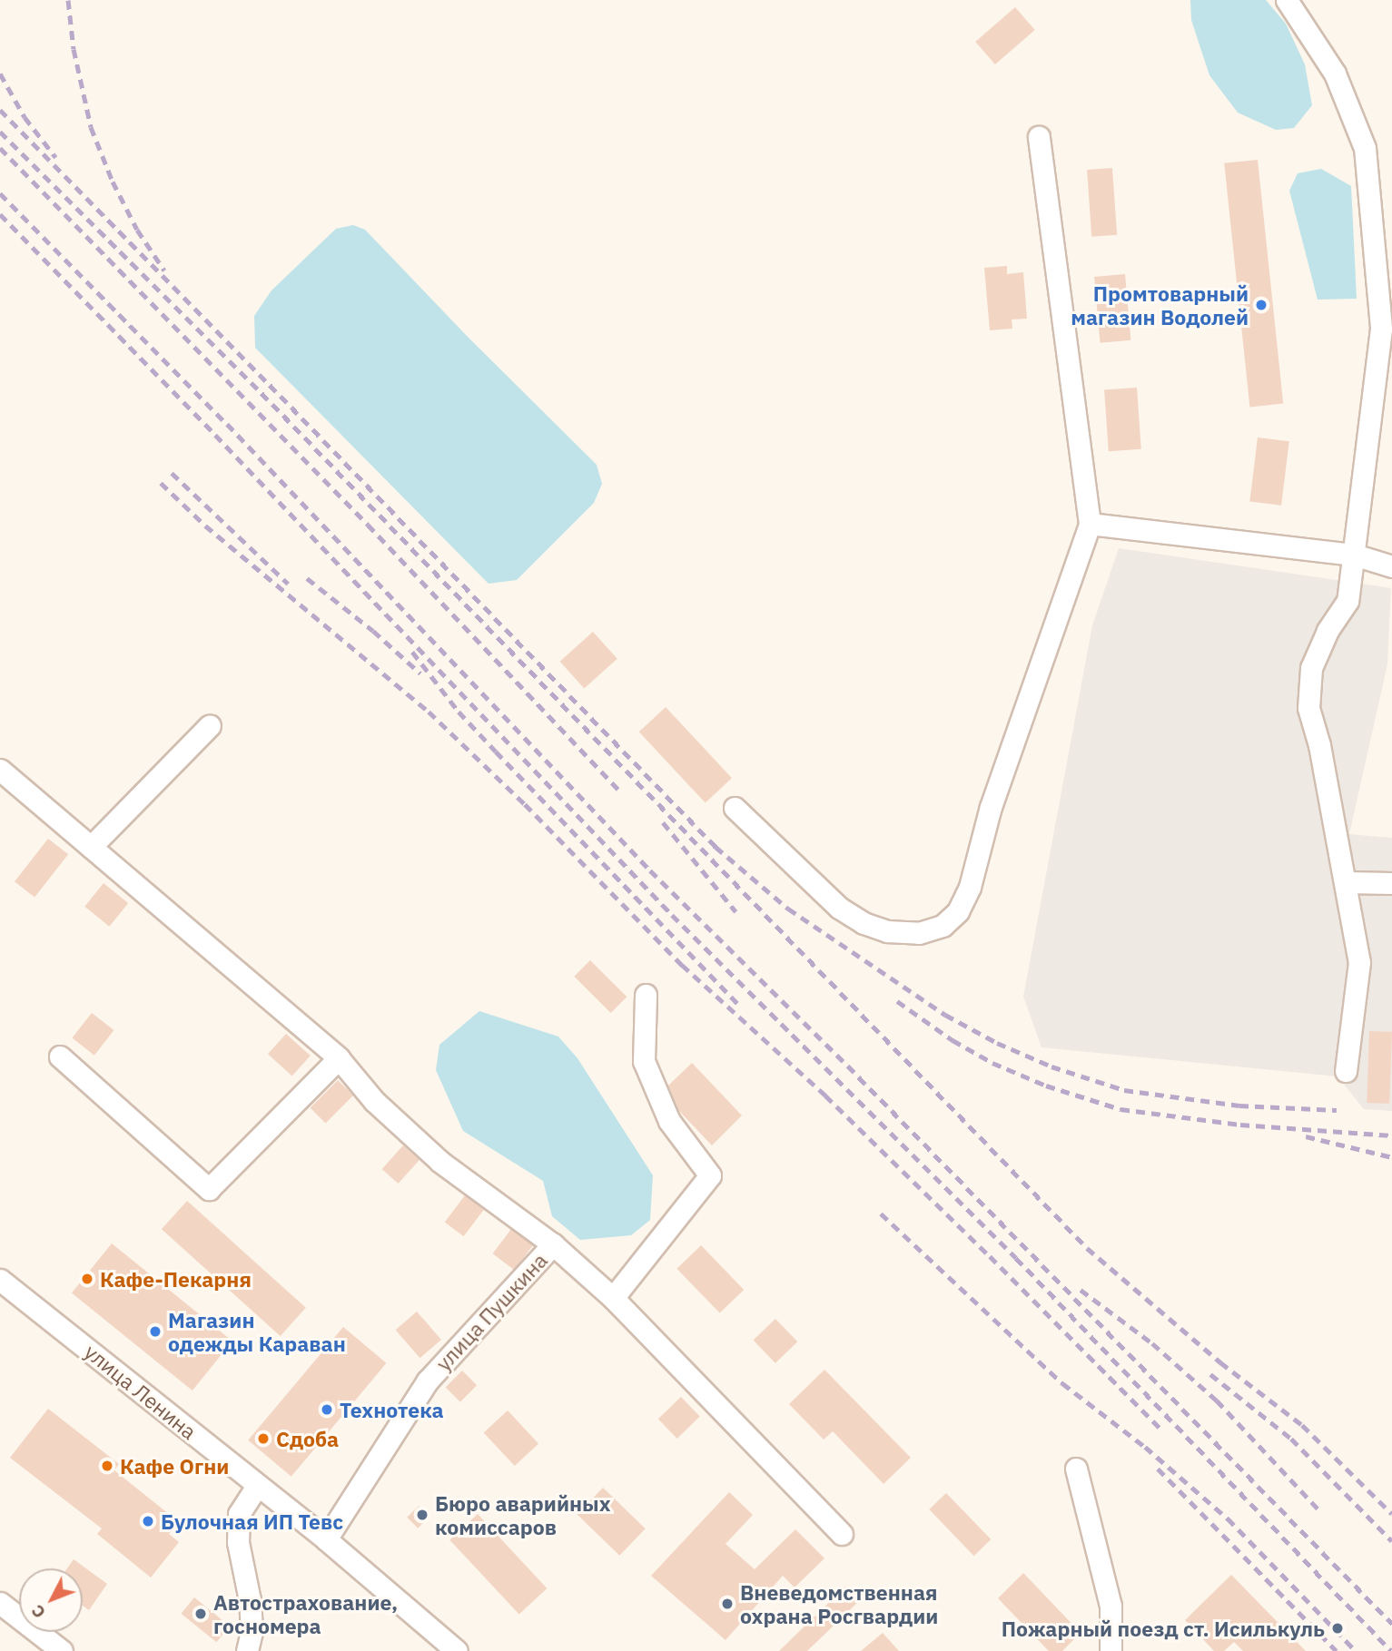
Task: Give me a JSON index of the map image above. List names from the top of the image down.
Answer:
{
  "streets": {
    "street": ["улица Пушкина", "улица Ленина"]
  },
  "crossings": [
    ["улица Пушкина", "улица Ленина"]
  ],
  "places": [
    "Промтоварный магазин Водолей",
    "Кафе-Пекарня",
    "Магазин одежды Караван",
    "Технотека",
    "Сдоба",
    "Кафе Огни",
    "Бюро аварийных комиссаров",
    "Булочная ИП Тевс",
    "Вневедомственная охрана Росгвардии",
    "Автострахование, госномера",
    "Пожарный поезд ст. Исилькуль"
  ],
  "north": "bottom left"
}
